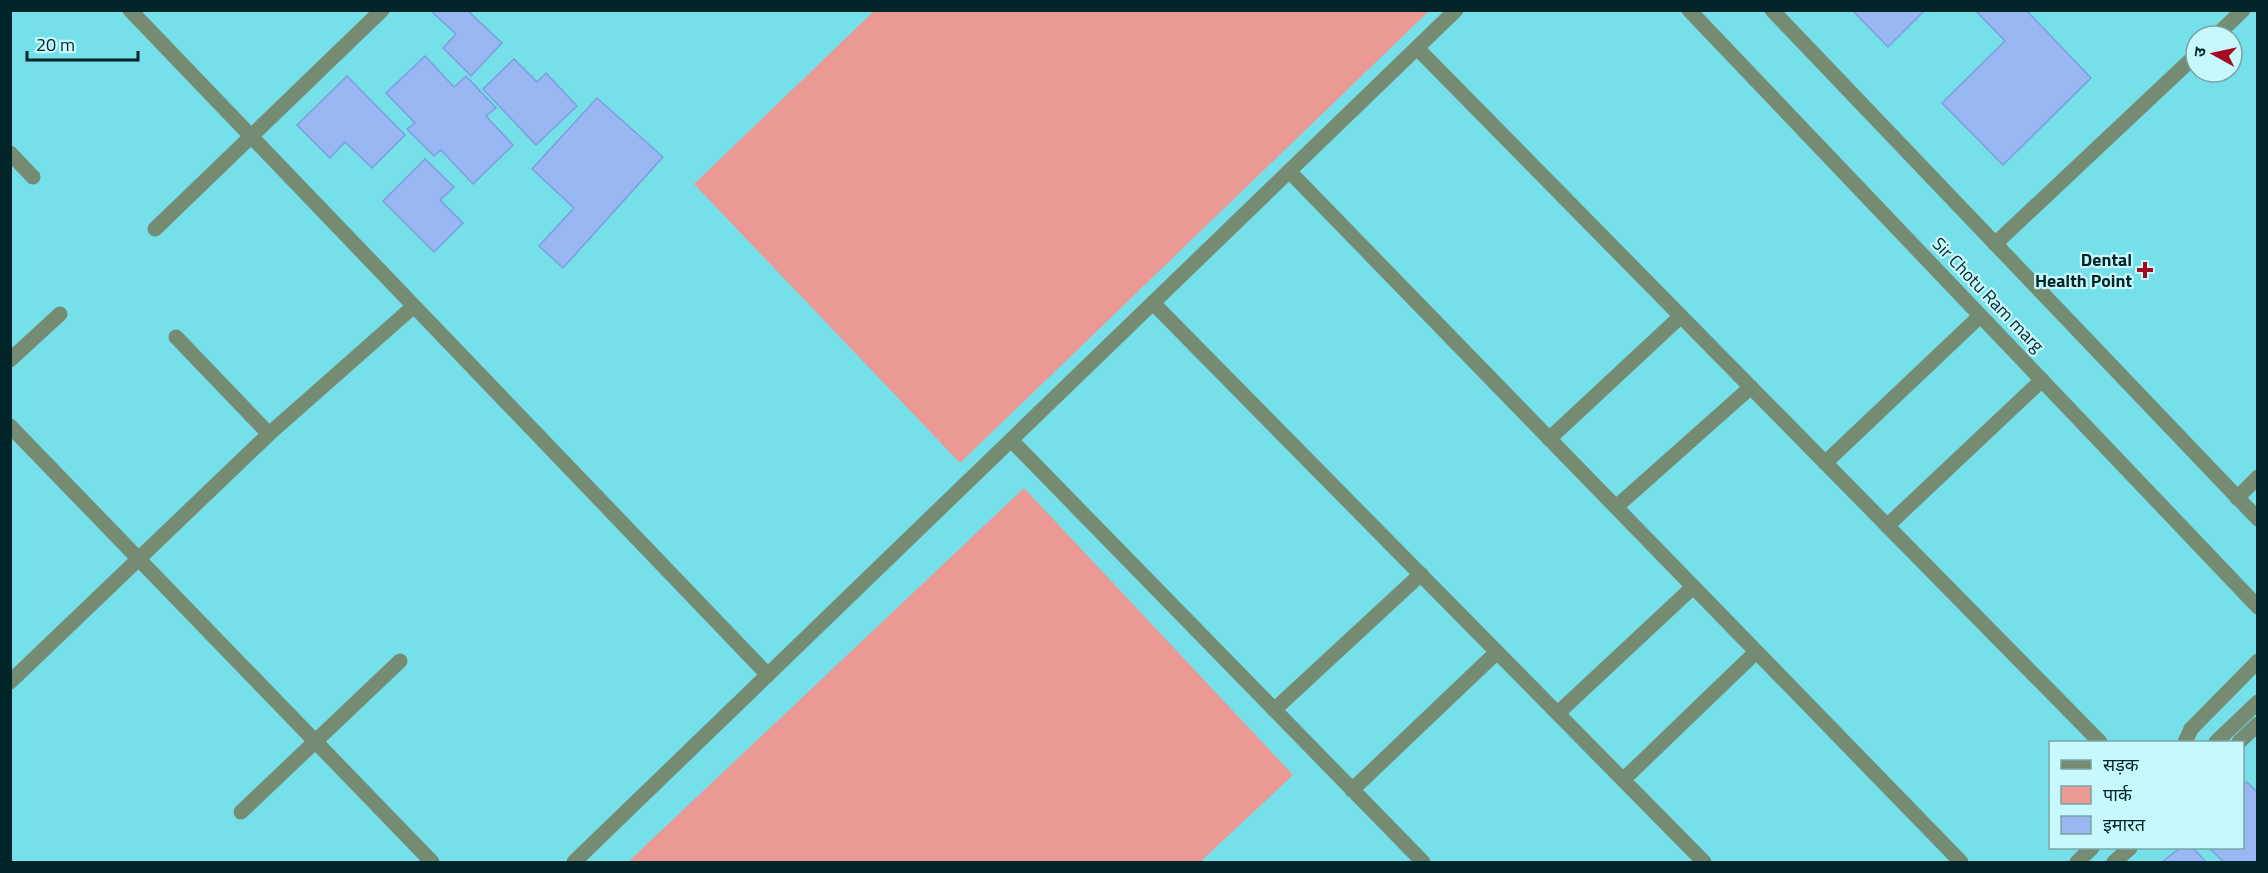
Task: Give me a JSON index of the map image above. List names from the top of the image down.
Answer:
{
  "streets": {
    "street": ["Sir Chotu Ram marg"]
  },
  "places": {
    "health": ["Dental Health Point"]
  },
  "legend": ["सड़क", "पार्क", "इमारत"],
  "scale_bar": "20 m",
  "north": "left"
}
